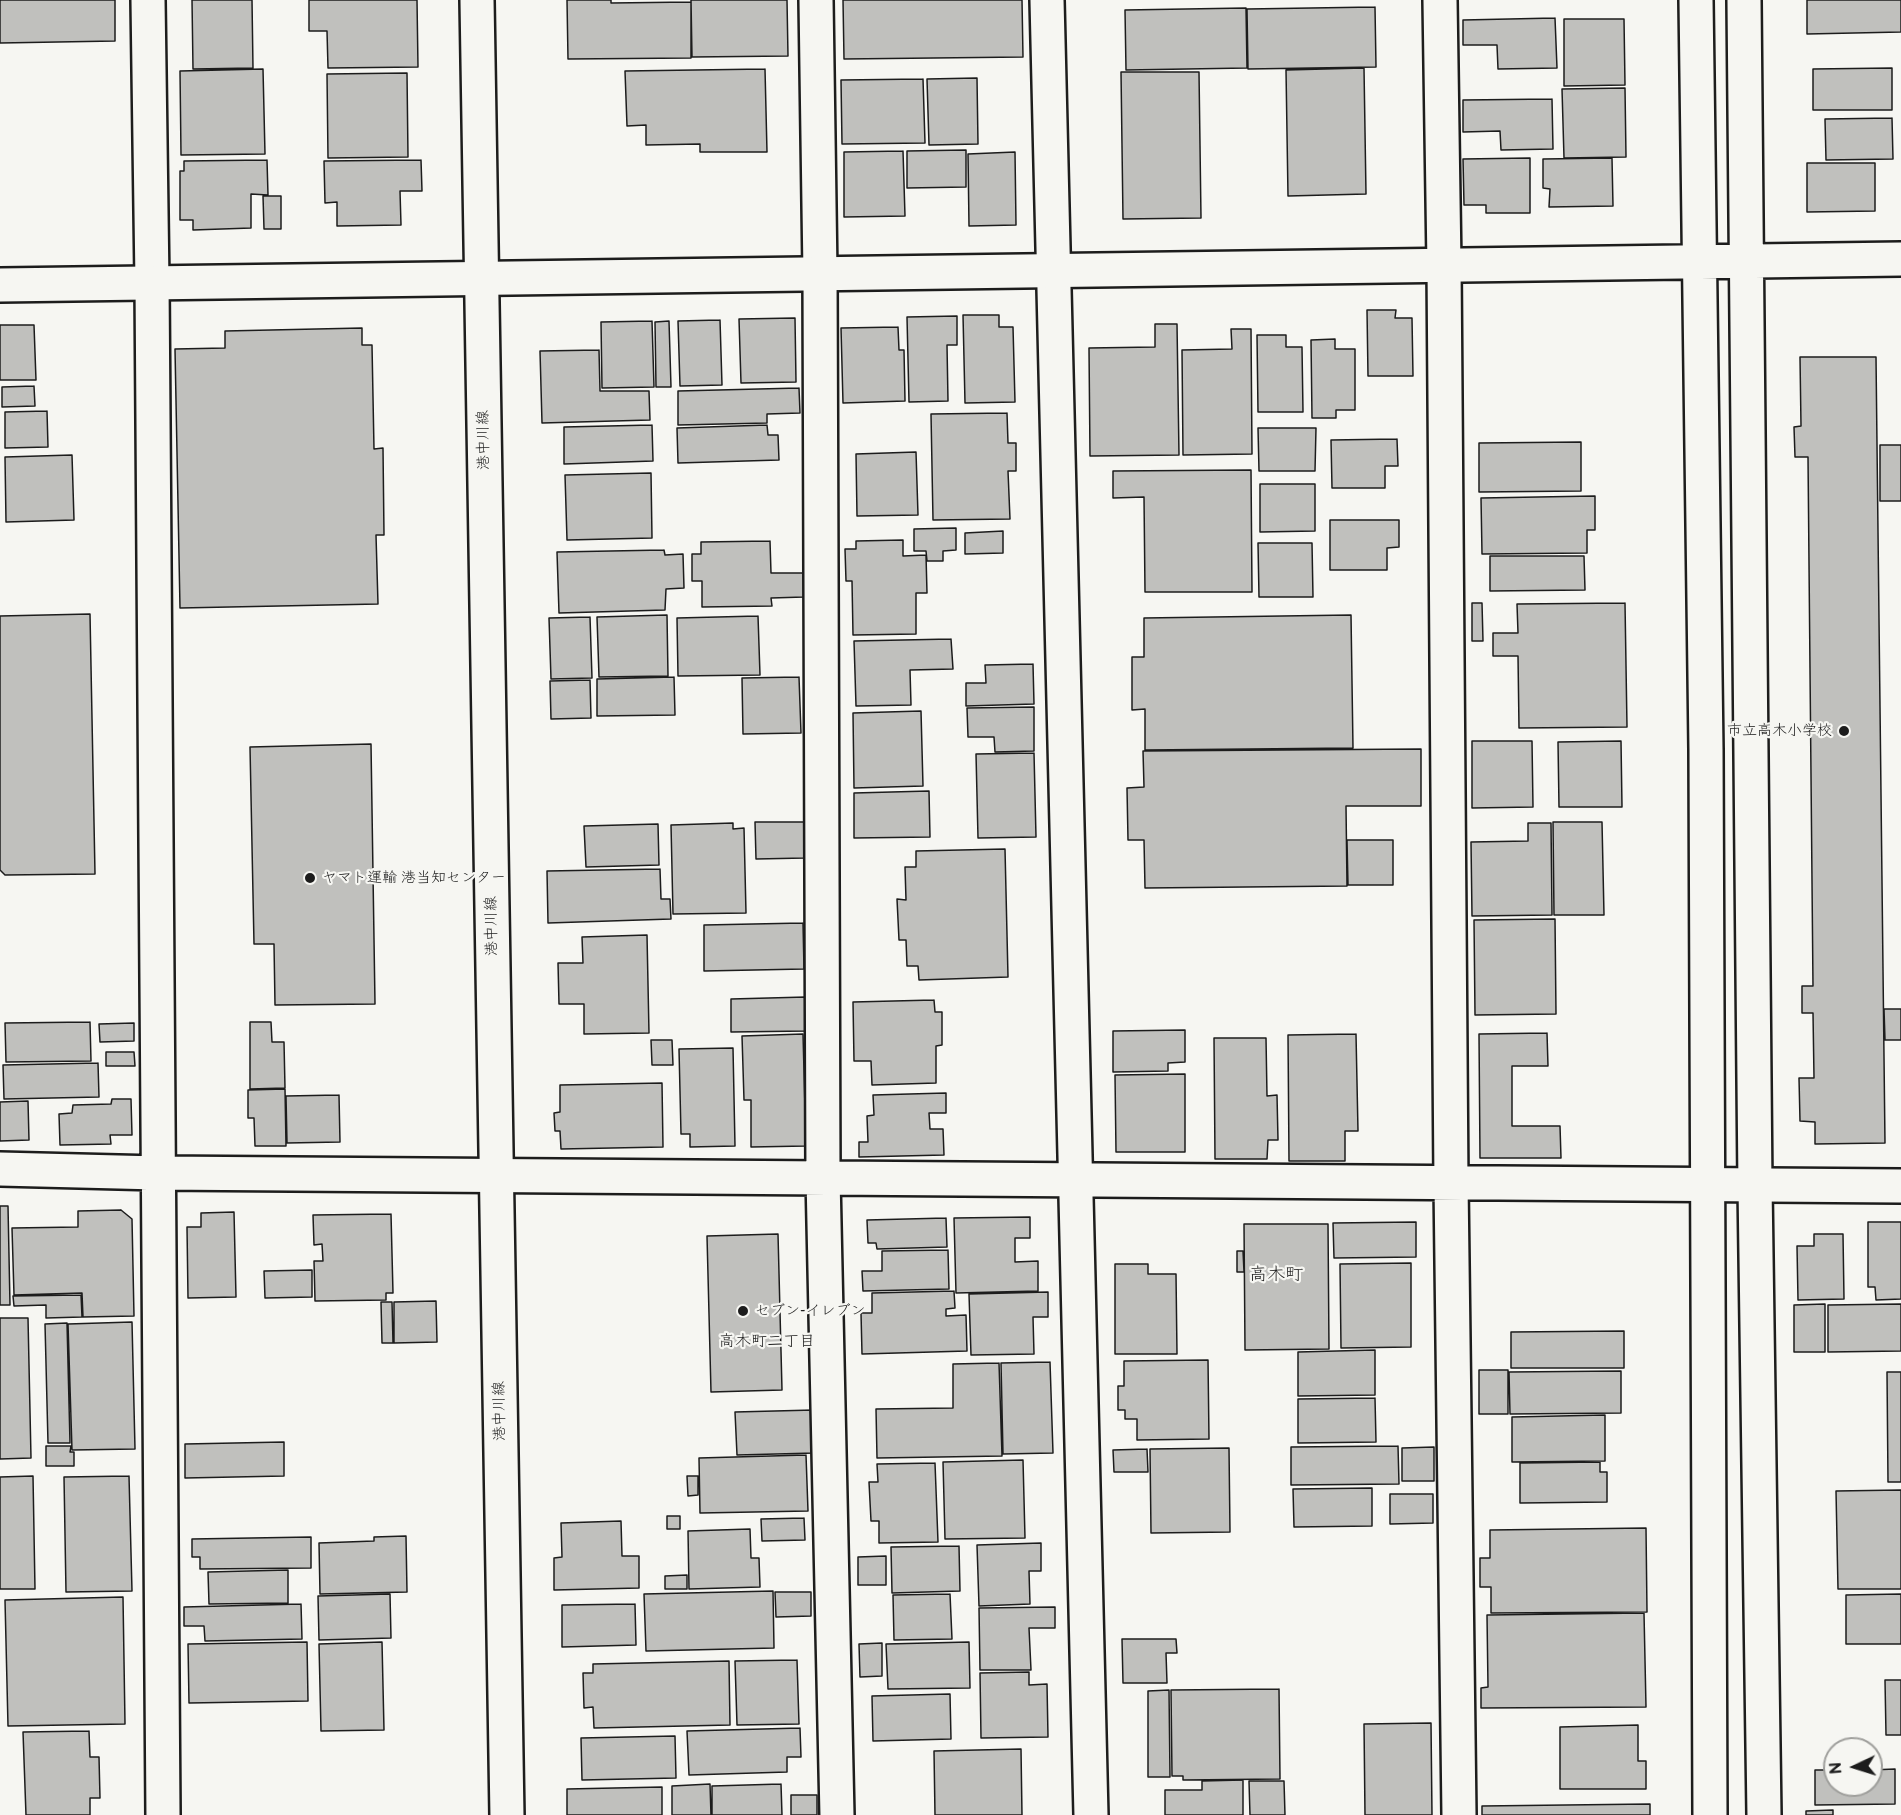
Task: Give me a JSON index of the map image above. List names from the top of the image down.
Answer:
{
  "streets": {
    "street": ["港中川線"]
  },
  "districts": ["高木町", "高木町二丁目"],
  "places": ["市立高木小学校", "ヤマト運輸 港当知センター", "セブン-イレブン"],
  "north": "left"
}
